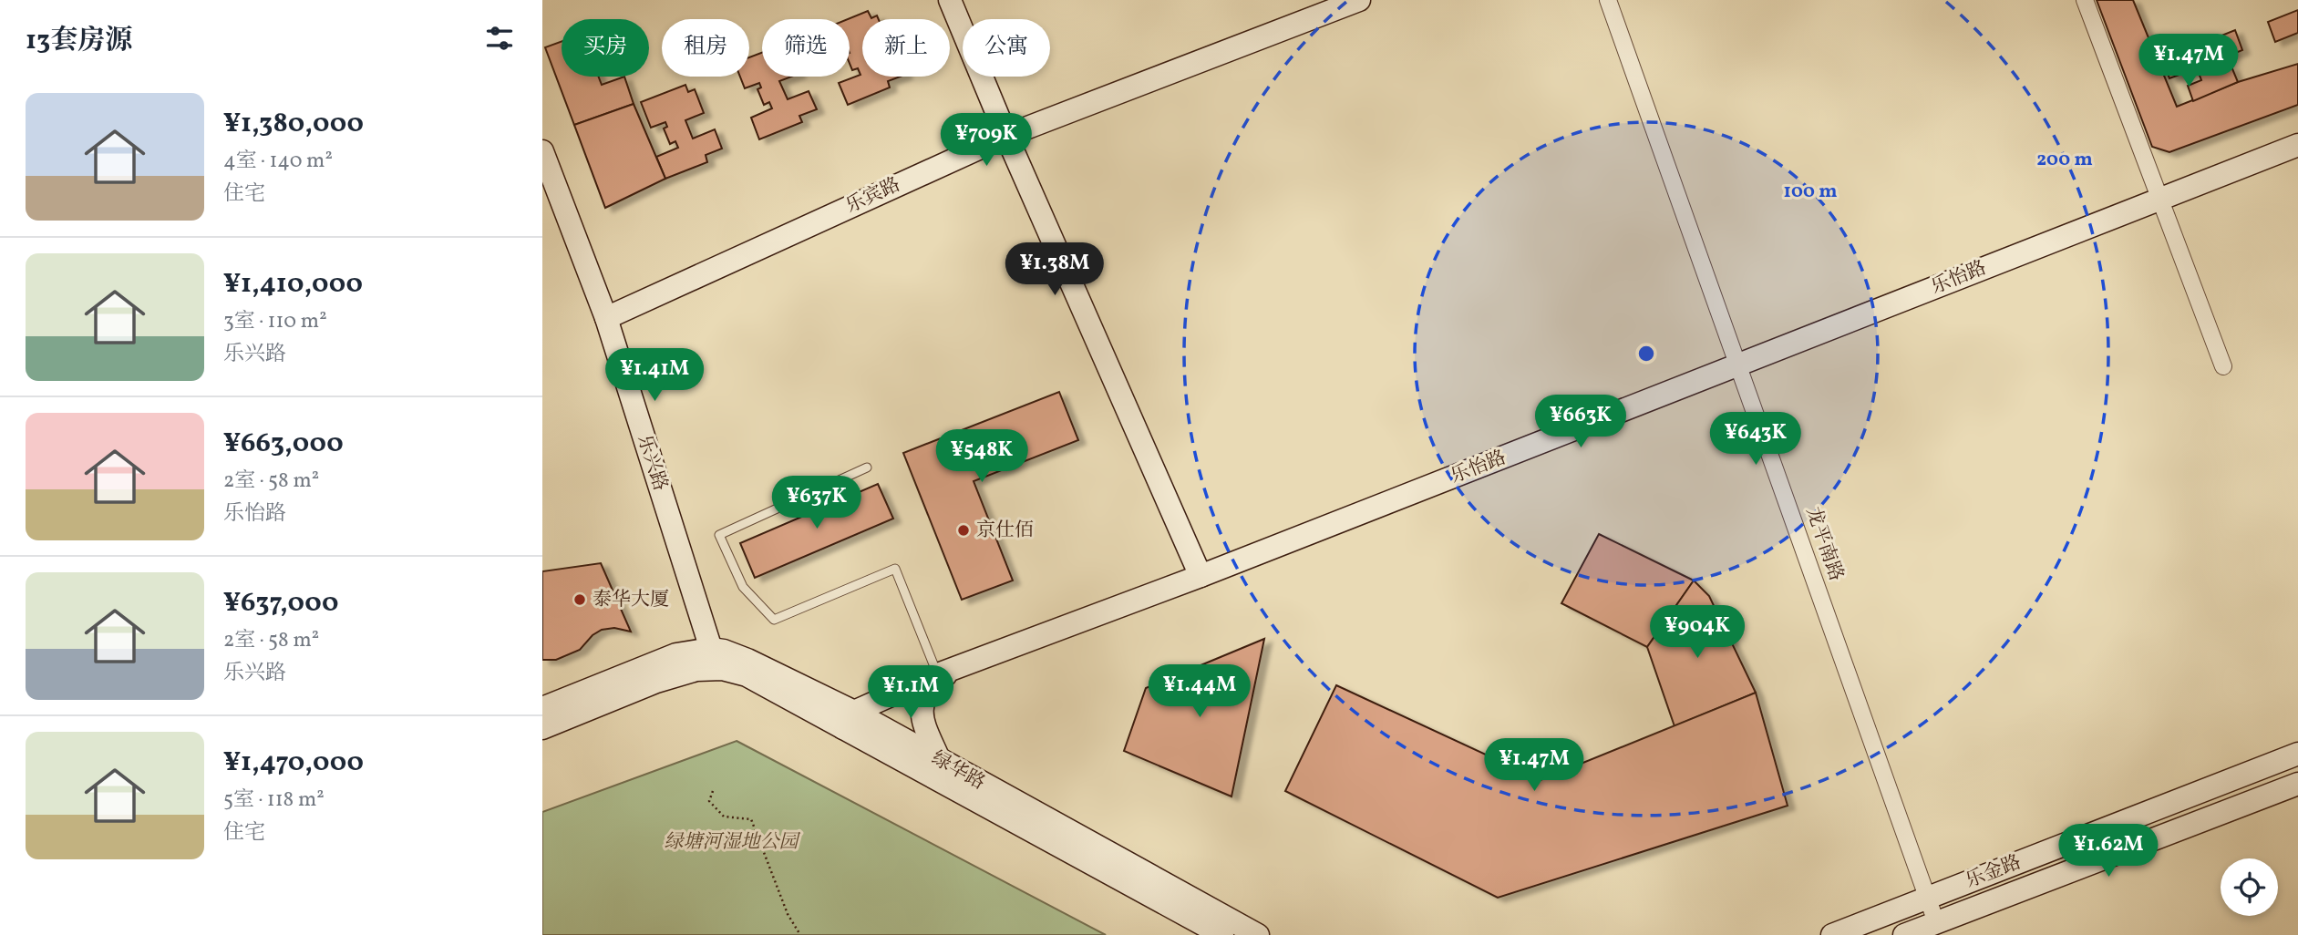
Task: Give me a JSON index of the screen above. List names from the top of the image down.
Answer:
{
  "streets": {
    "street": [
      "乐宾路",
      "乐怡路",
      "乐兴路",
      "龙平南路",
      "绿华路",
      "乐金路"
    ]
  },
  "crossings": [
    ["乐宾路", "乐兴路"],
    ["乐怡路", "龙平南路"],
    ["乐怡路", "绿华路"],
    ["乐兴路", "绿华路"],
    ["龙平南路", "乐金路"]
  ],
  "parks": ["绿塘河湿地公园"],
  "places": ["京仕佰", "泰华大厦"],
  "page": {
    "heading": "13套房源",
    "chip": [
      "买房",
      "租房",
      "筛选",
      "新上",
      "公寓"
    ],
    "price": [
      "¥1.47M",
      "¥709K",
      "¥1.38M",
      "¥1.41M",
      "¥663K",
      "¥643K",
      "¥548K",
      "¥637K",
      "¥904K",
      "¥1.44M",
      "¥1.1M",
      "¥1.47M",
      "¥1.62M"
    ],
    "list": [
      {
        "name": "¥1,380,000",
        "note": "4室 · 140 m² · 住宅"
      },
      {
        "name": "¥1,410,000",
        "note": "3室 · 110 m² · 乐兴路"
      },
      {
        "name": "¥663,000",
        "note": "2室 · 58 m² · 乐怡路"
      },
      {
        "name": "¥637,000",
        "note": "2室 · 58 m² · 乐兴路"
      },
      {
        "name": "¥1,470,000",
        "note": "5室 · 118 m² · 住宅"
      }
    ]
  },
  "rings": ["200 m", "100 m"]
}
